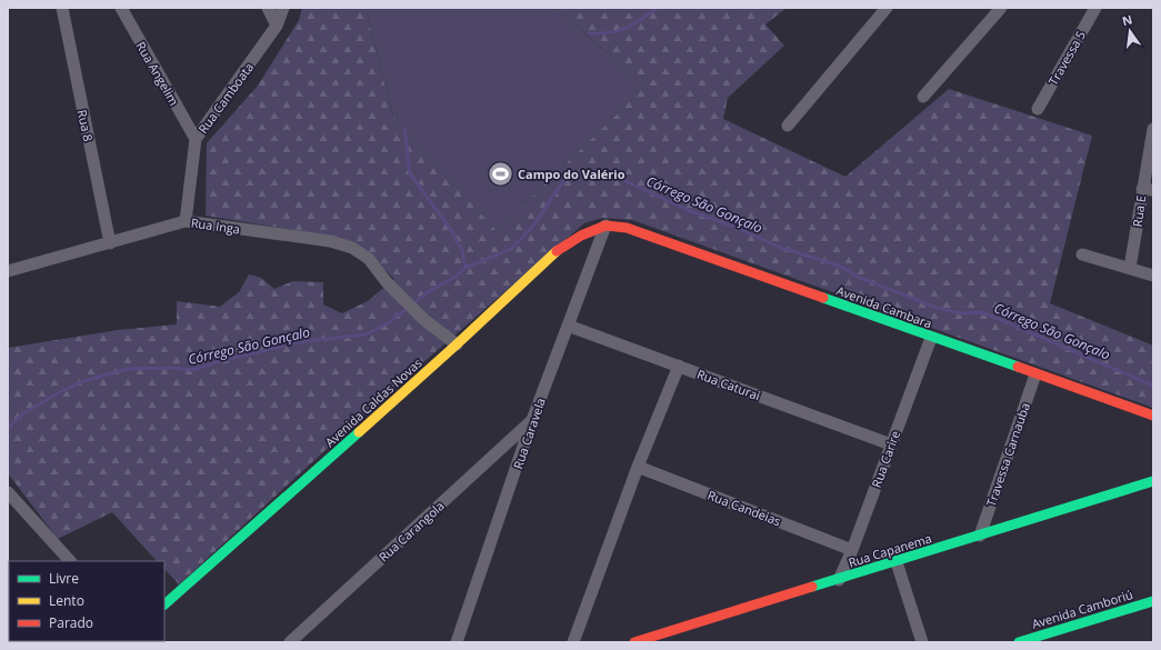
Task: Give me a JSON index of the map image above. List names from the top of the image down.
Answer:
{
  "streets": {
    "street": [
      "Travessa 5",
      "Rua Angelim",
      "Rua Camboata",
      "Rua 8",
      "Rua E",
      "Rua Inga",
      "Avenida Cambara",
      "Rua Caturai",
      "Avenida Caldas Novas",
      "Rua Caravela",
      "Travessa Carnauba",
      "Rua Carire",
      "Rua Candeias",
      "Rua Carangola",
      "Rua Capanema",
      "Avenida Camboriú"
    ]
  },
  "crossings": [
    ["Rua Angelim", "Rua Camboata"],
    ["Rua Camboata", "Rua Inga"],
    ["Rua 8", "Rua Inga"],
    ["Rua Inga", "Avenida Caldas Novas"],
    ["Avenida Cambara", "Avenida Caldas Novas"],
    ["Avenida Cambara", "Rua Caravela"],
    ["Avenida Cambara", "Travessa Carnauba"],
    ["Avenida Cambara", "Rua Carire"],
    ["Rua Caturai", "Rua Caravela"],
    ["Rua Caturai", "Rua Carire"],
    ["Avenida Caldas Novas", "Rua Caravela"],
    ["Rua Caravela", "Rua Carangola"],
    ["Travessa Carnauba", "Rua Capanema"],
    ["Rua Carire", "Rua Candeias"],
    ["Rua Carire", "Rua Capanema"]
  ],
  "water": ["Córrego São Gonçalo"],
  "places": {
    "sports": ["Campo do Valério"]
  },
  "legend": ["Livre", "Lento", "Parado"],
  "north": "top"
}
